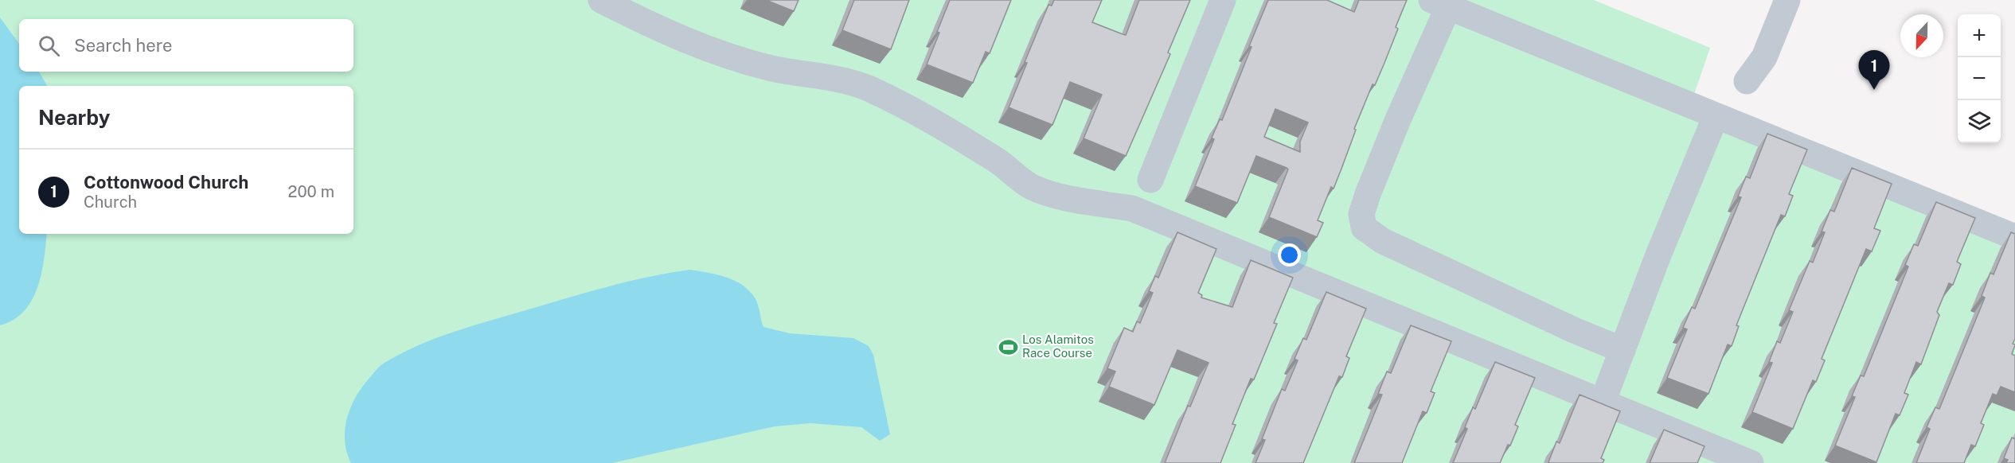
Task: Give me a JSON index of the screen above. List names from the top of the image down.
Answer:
{
  "places": {
    "sports": ["Los Alamitos Race Course"]
  },
  "north": "bottom",
  "page": {
    "map_buttons": ["+", "−"],
    "search": "Search here",
    "pins": "1",
    "heading": "Nearby",
    "list": [
      {
        "mark": "1",
        "name": "Cottonwood Church",
        "note": "Church",
        "value": "200 m"
      }
    ]
  }
}
